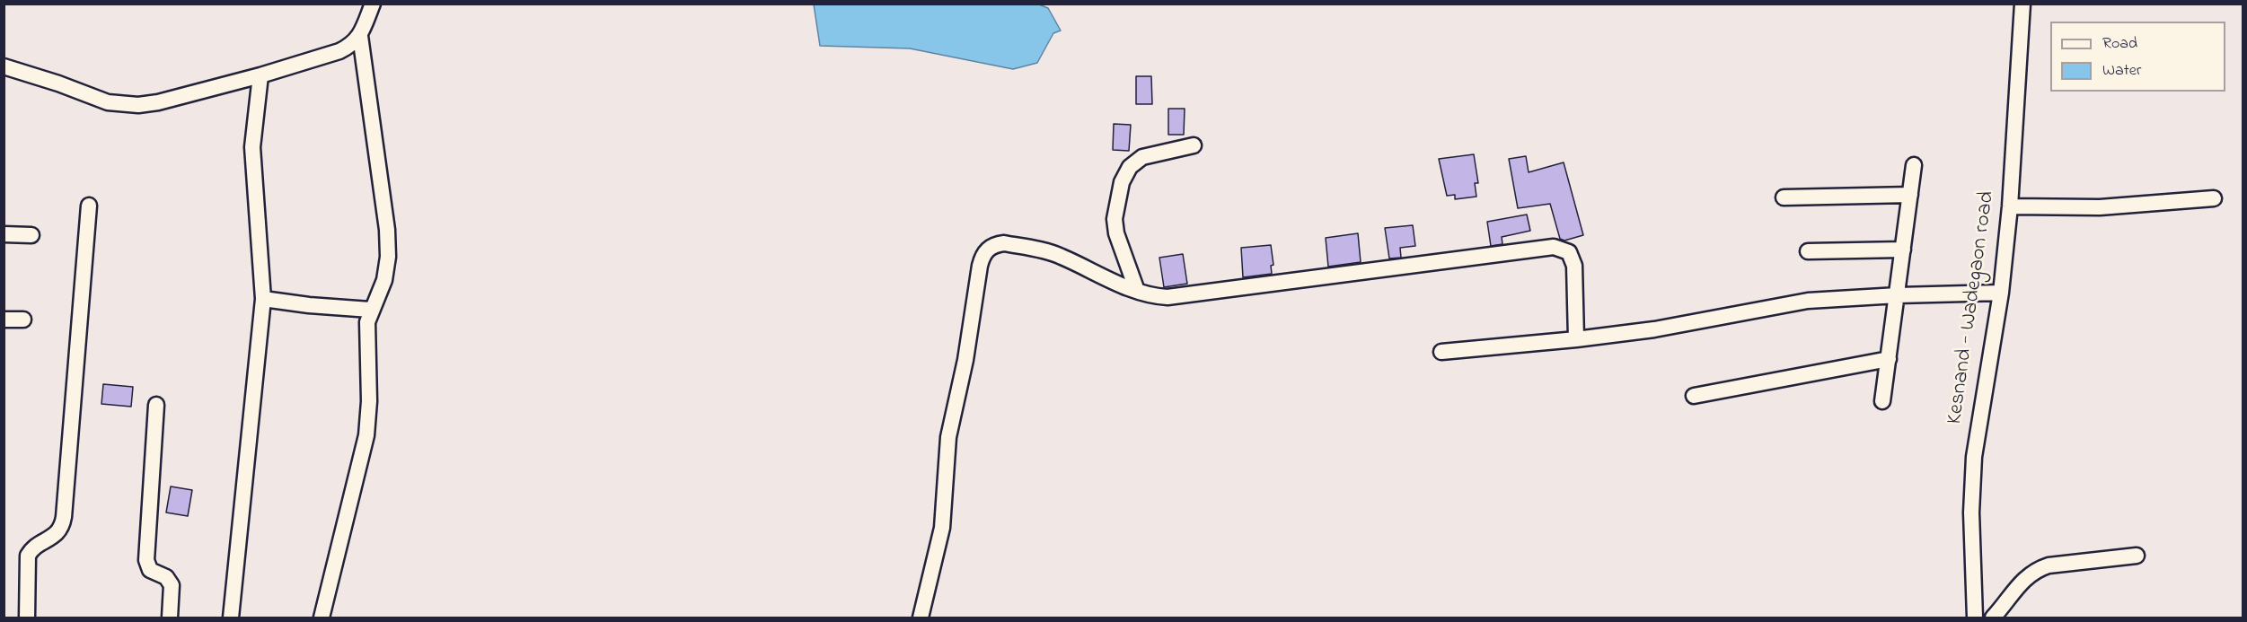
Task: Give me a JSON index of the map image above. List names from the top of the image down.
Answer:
{
  "streets": {
    "street": ["Kesnand - Wadegaon road"]
  },
  "legend": ["Road", "Water"]
}
